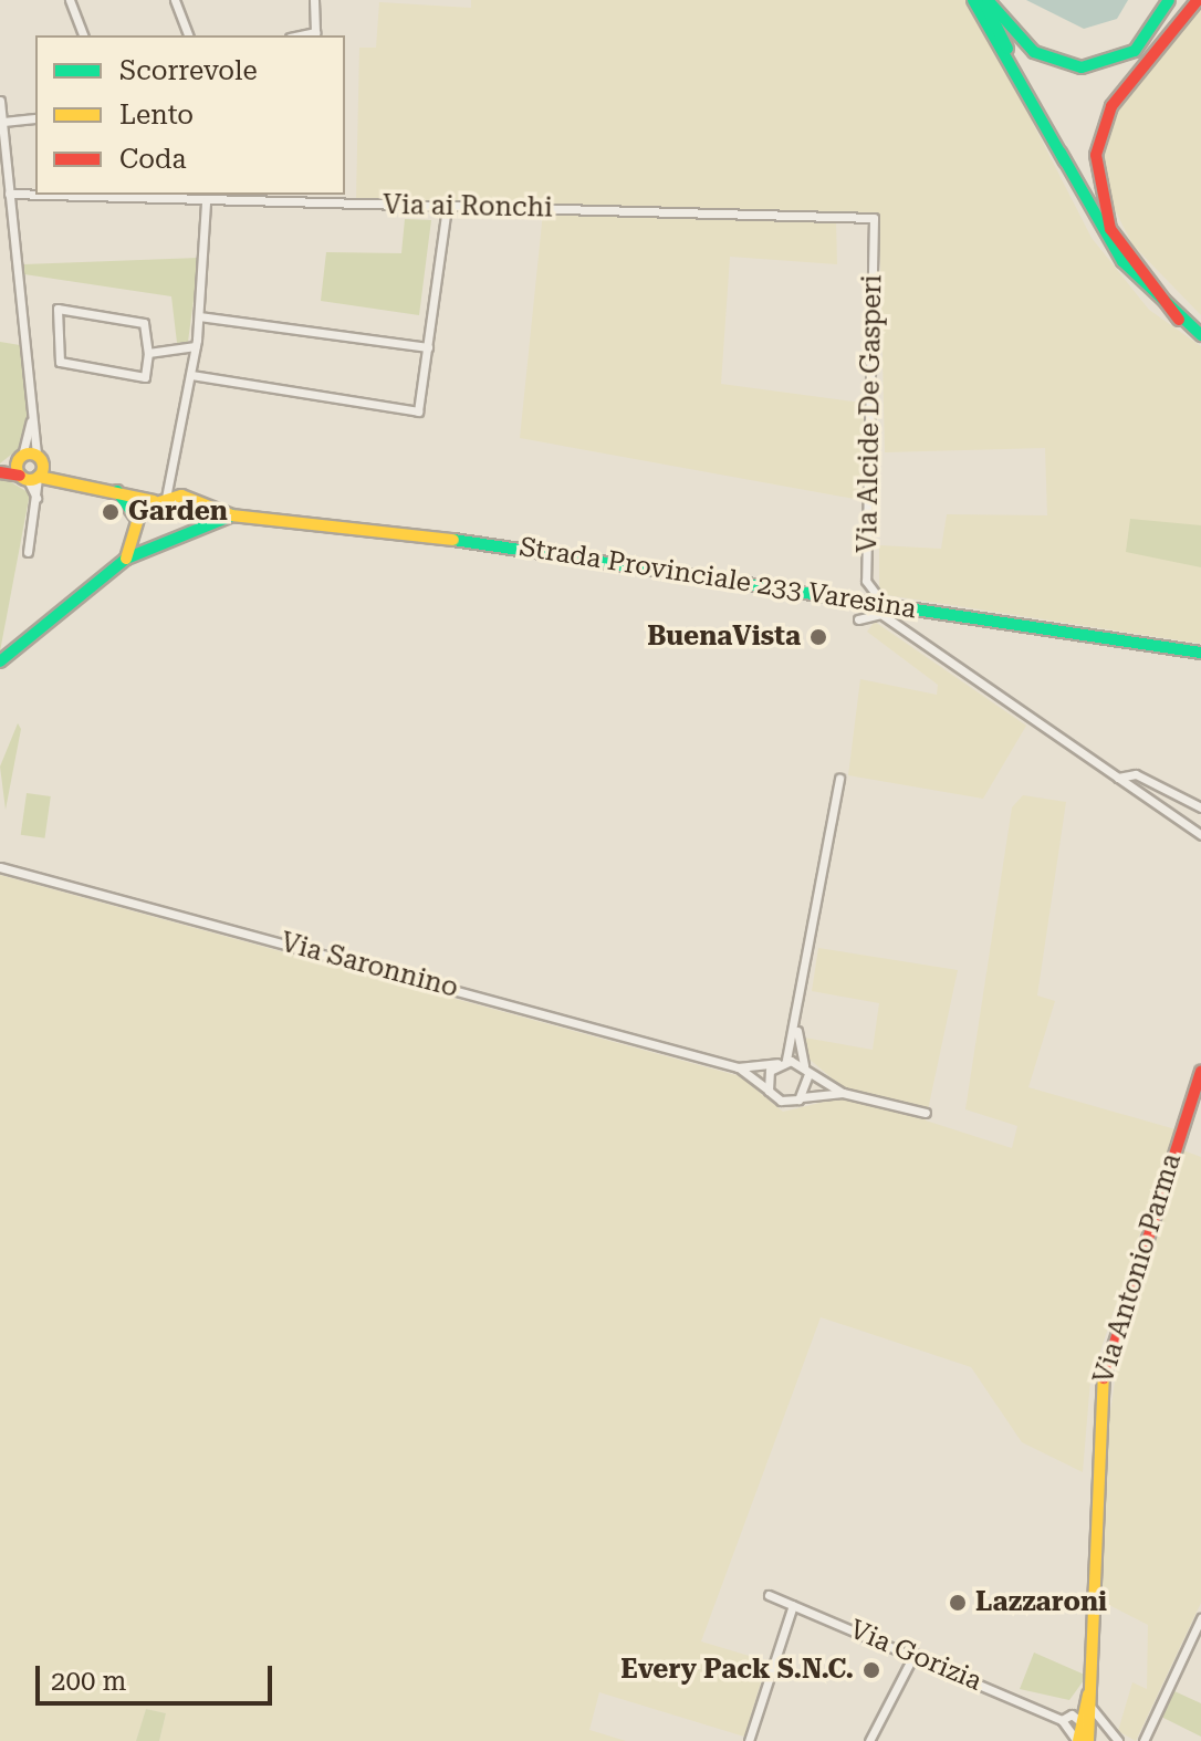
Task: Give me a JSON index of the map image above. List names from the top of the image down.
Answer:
{
  "streets": {
    "main road": ["Strada Provinciale 233 Varesina", "Via Antonio Parma"],
    "street": [
      "Via ai Ronchi",
      "Via Alcide De Gasperi",
      "Via Saronnino",
      "Via Gorizia"
    ]
  },
  "crossings": [
    ["Via ai Ronchi", "Via Alcide De Gasperi"],
    ["Via Alcide De Gasperi", "Strada Provinciale 233 Varesina"],
    ["Via Antonio Parma", "Via Gorizia"]
  ],
  "places": [
    "Garden",
    "BuenaVista",
    "Lazzaroni",
    "Every Pack S.N.C."
  ],
  "legend": ["Scorrevole", "Lento", "Coda"],
  "scale_bar": "200 m"
}
